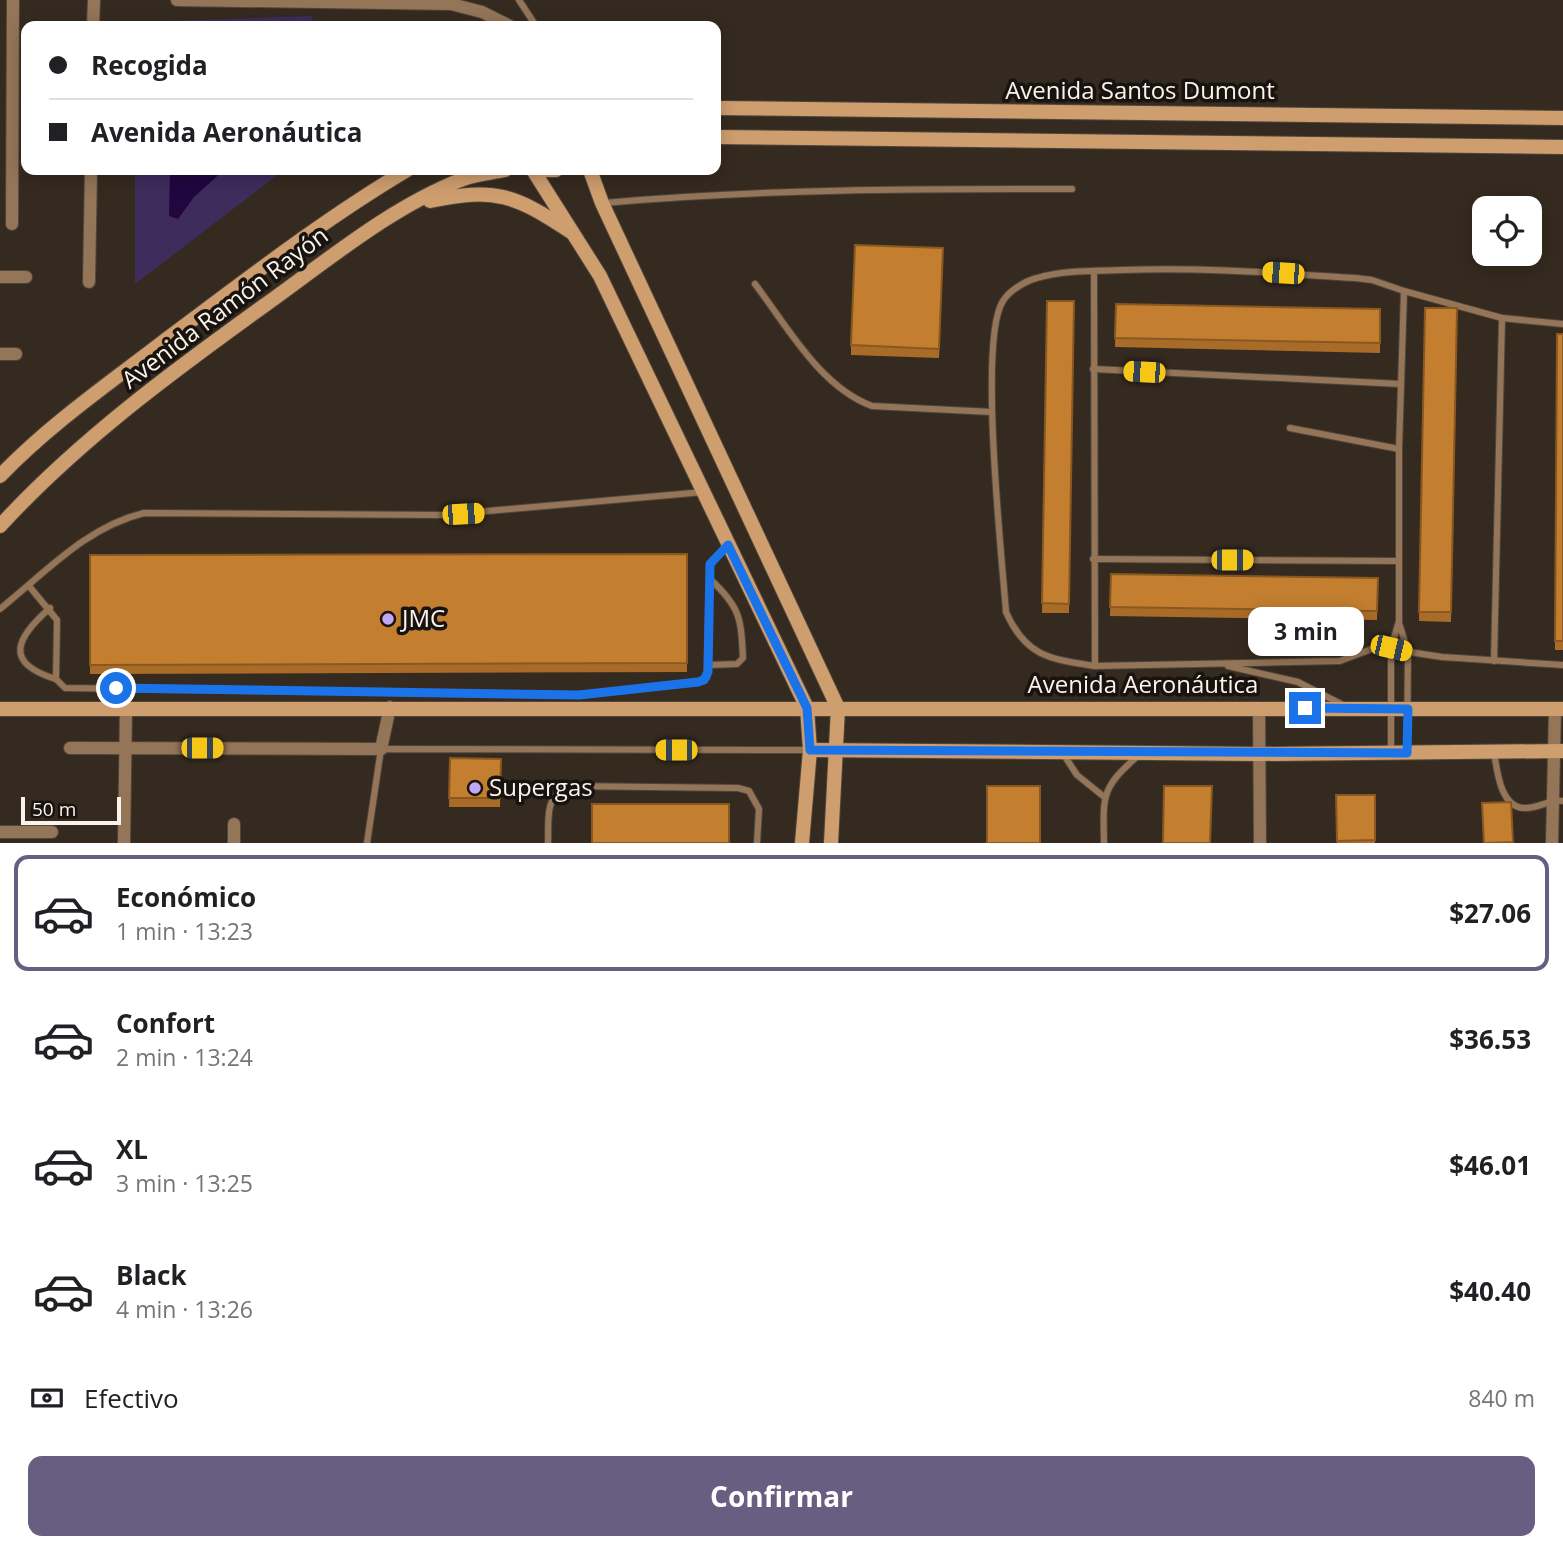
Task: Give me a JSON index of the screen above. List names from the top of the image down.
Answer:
{
  "streets": {
    "main road": ["Avenida Santos Dumont", "Avenida Ramón Rayón", "Avenida Aeronáutica"]
  },
  "places": ["JMC", "Supergas"],
  "scale_bar": "50 m",
  "page": {
    "banner": ["Recogida", "Avenida Aeronáutica"],
    "bubble": "3 min",
    "scale": "50 m",
    "list": [
      {
        "name": "Económico",
        "note": "1 min · 13:23",
        "value": "$27.06"
      },
      {
        "name": "Confort",
        "note": "2 min · 13:24",
        "value": "$36.53"
      },
      {
        "name": "XL",
        "note": "3 min · 13:25",
        "value": "$46.01"
      },
      {
        "name": "Black",
        "note": "4 min · 13:26",
        "value": "$40.40"
      }
    ],
    "pay": ["Efectivo", "840 m"],
    "buttons": "Confirmar"
  }
}
